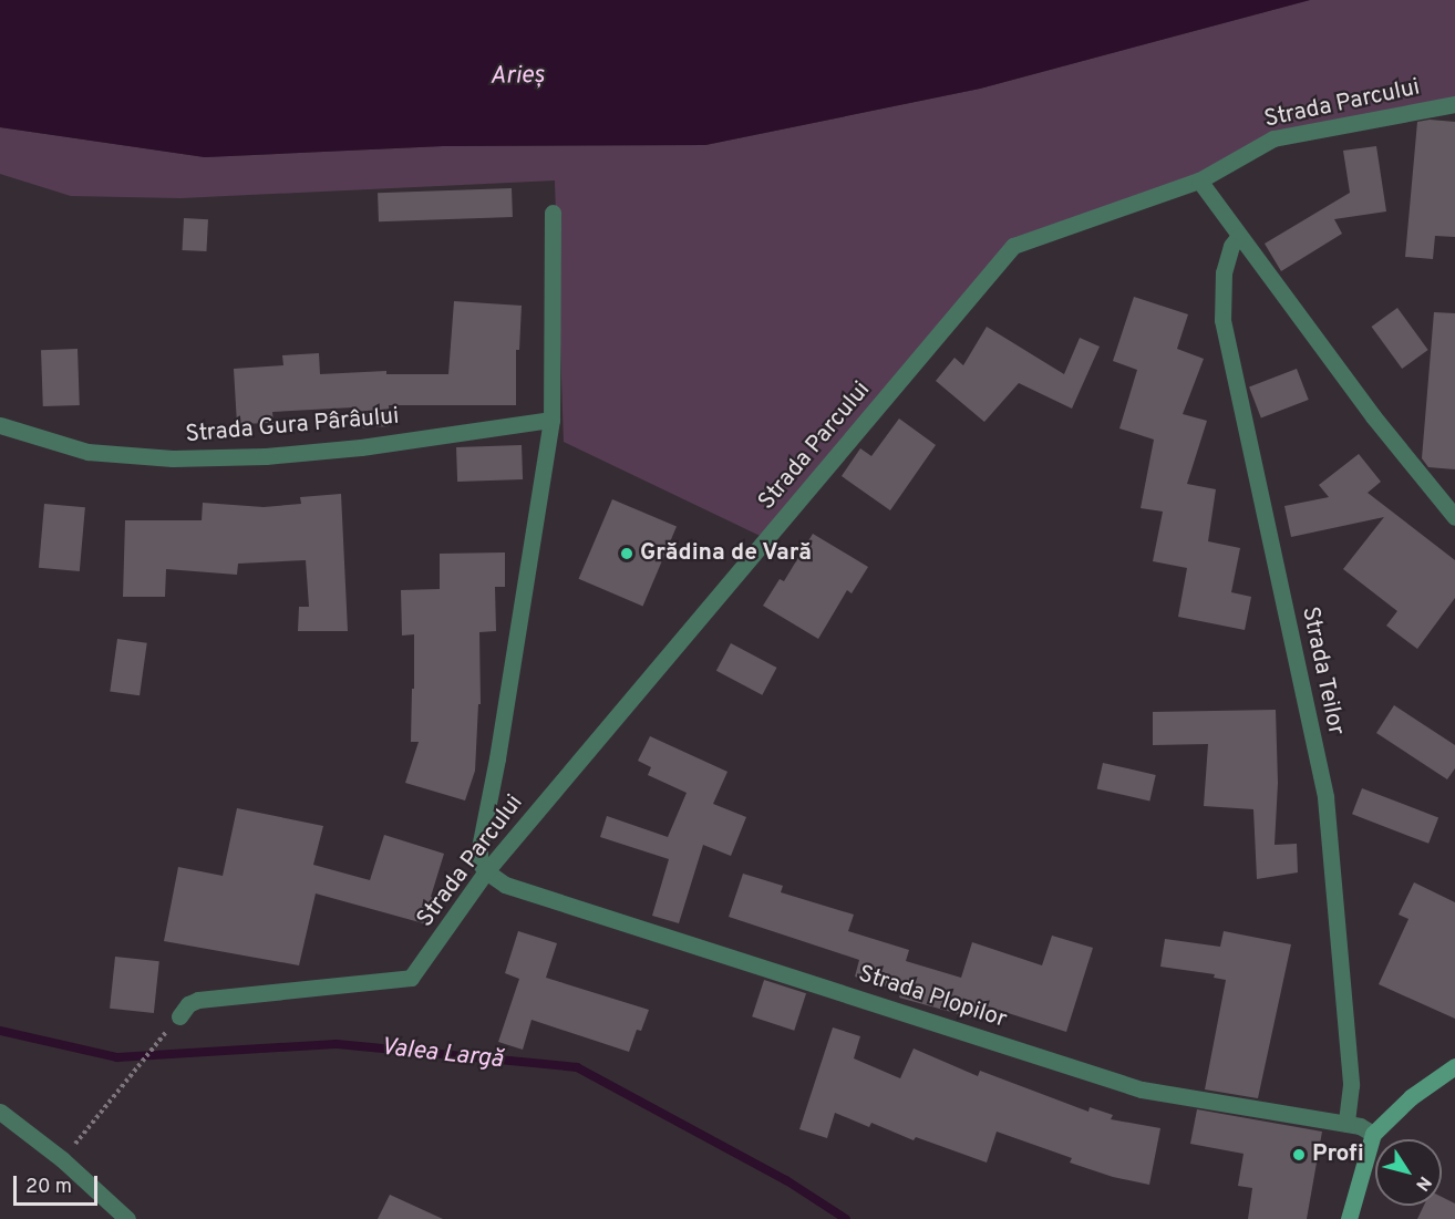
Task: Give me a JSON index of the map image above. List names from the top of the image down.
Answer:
{
  "streets": {
    "street": [
      "Strada Parcului",
      "Strada Gura Pârâului",
      "Strada Teilor",
      "Strada Plopilor"
    ]
  },
  "crossings": [
    ["Strada Parcului", "Strada Plopilor"],
    ["Strada Teilor", "Strada Plopilor"]
  ],
  "water": ["Arieș", "Valea Largă"],
  "places": ["Grădina de Vară", "Profi"],
  "scale_bar": "20 m",
  "north": "bottom right"
}
